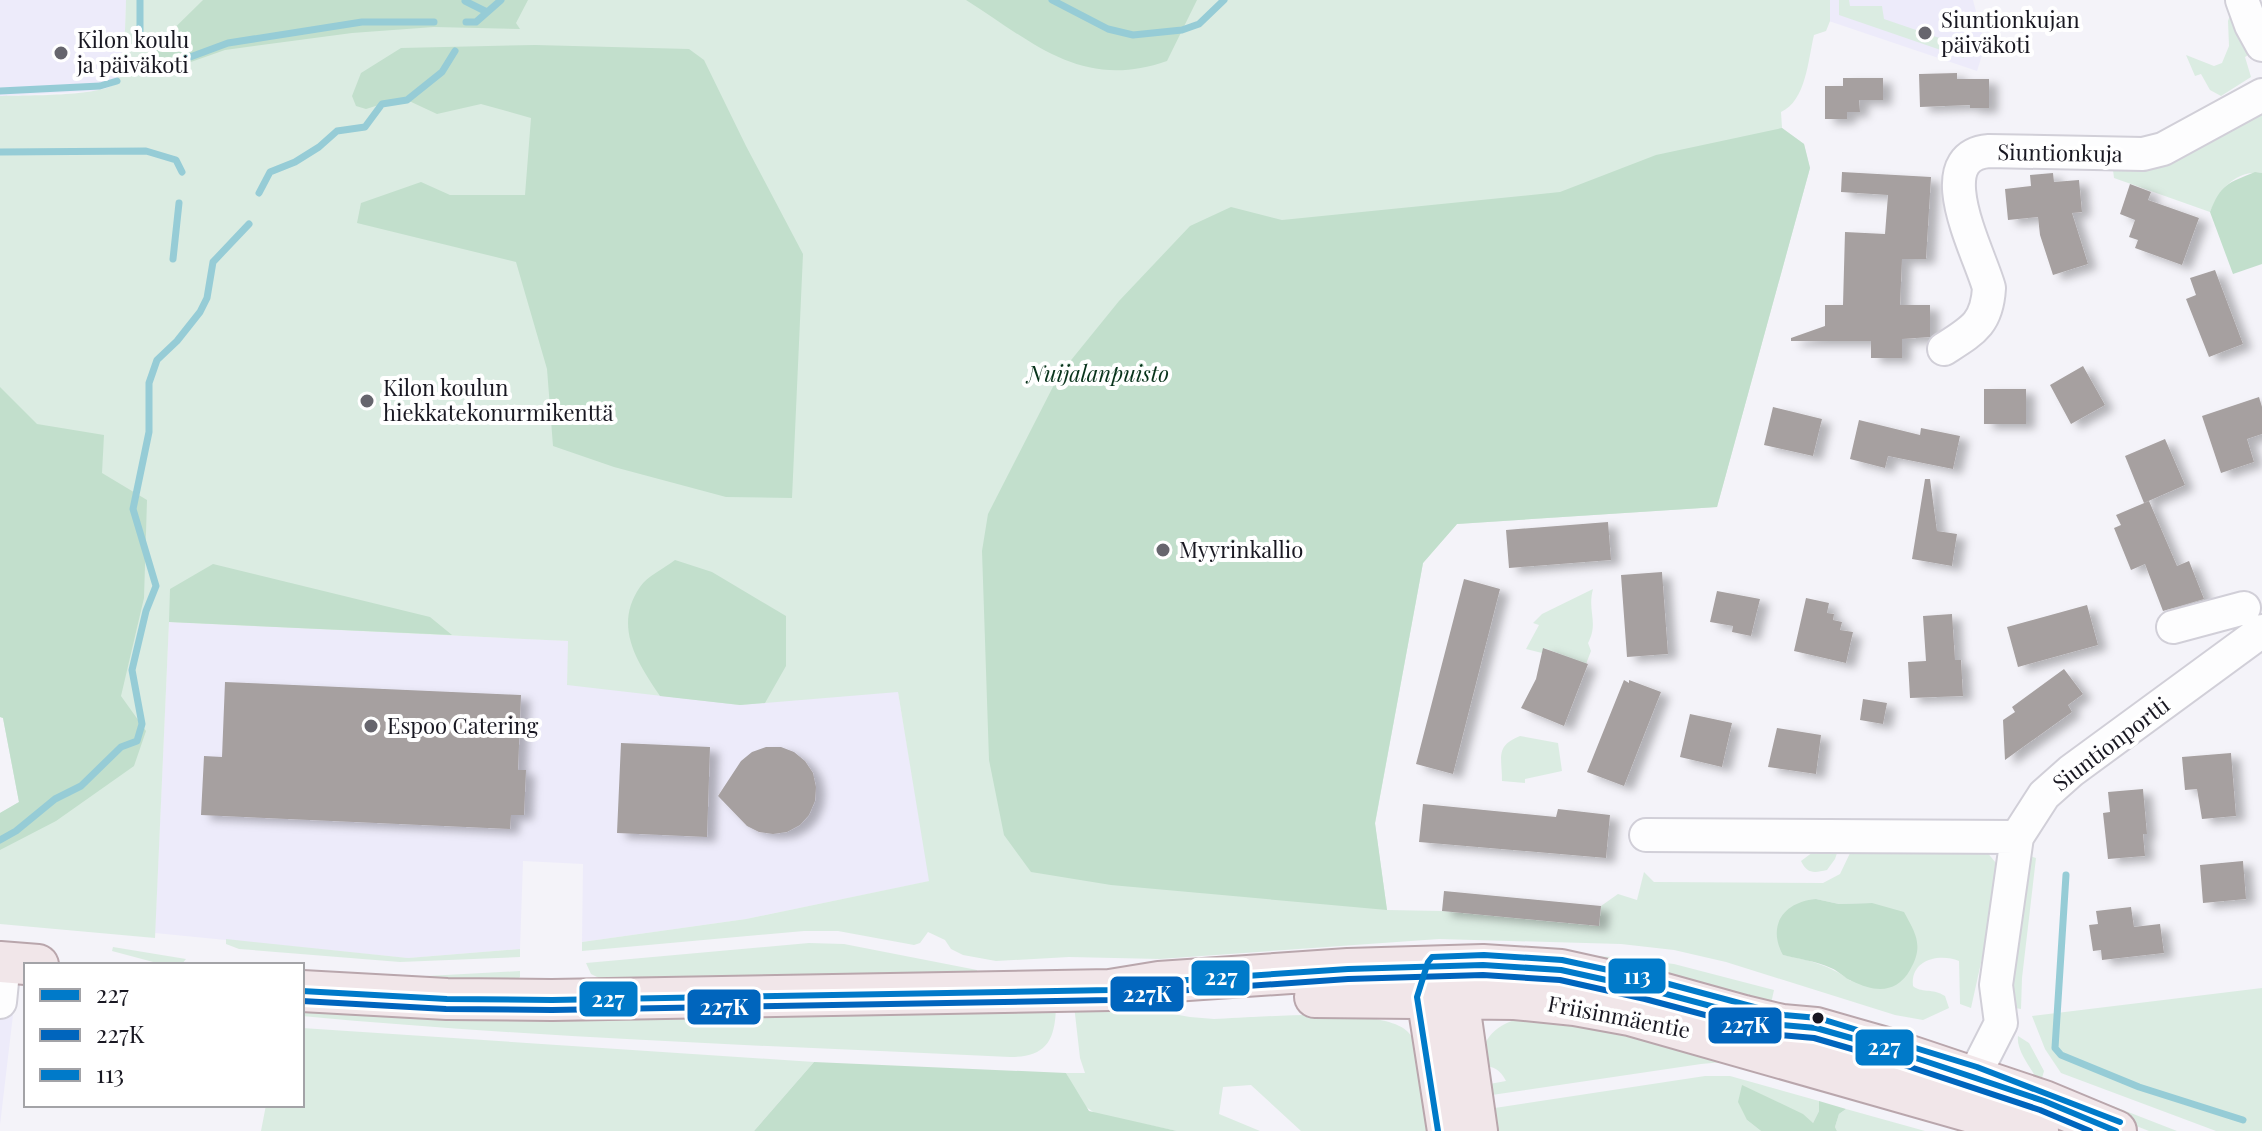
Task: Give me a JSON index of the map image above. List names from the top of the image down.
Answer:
{
  "streets": {
    "main road": ["Friisinmäentie"],
    "street": ["Siuntionkuja", "Siuntionportti"]
  },
  "crossings": [
    ["Siuntionportti", "Friisinmäentie"]
  ],
  "parks": ["Nuijalanpuisto"],
  "places": [
    "Siuntionkujan päiväkoti",
    "Kilon koulu ja päiväkoti",
    "Kilon koulun hiekkatekonurmikenttä",
    "Myyrinkallio",
    "Espoo Catering"
  ],
  "lines": ["transit line 113", "transit line 227", "transit line 227K"],
  "legend": ["227", "227K", "113"]
}
